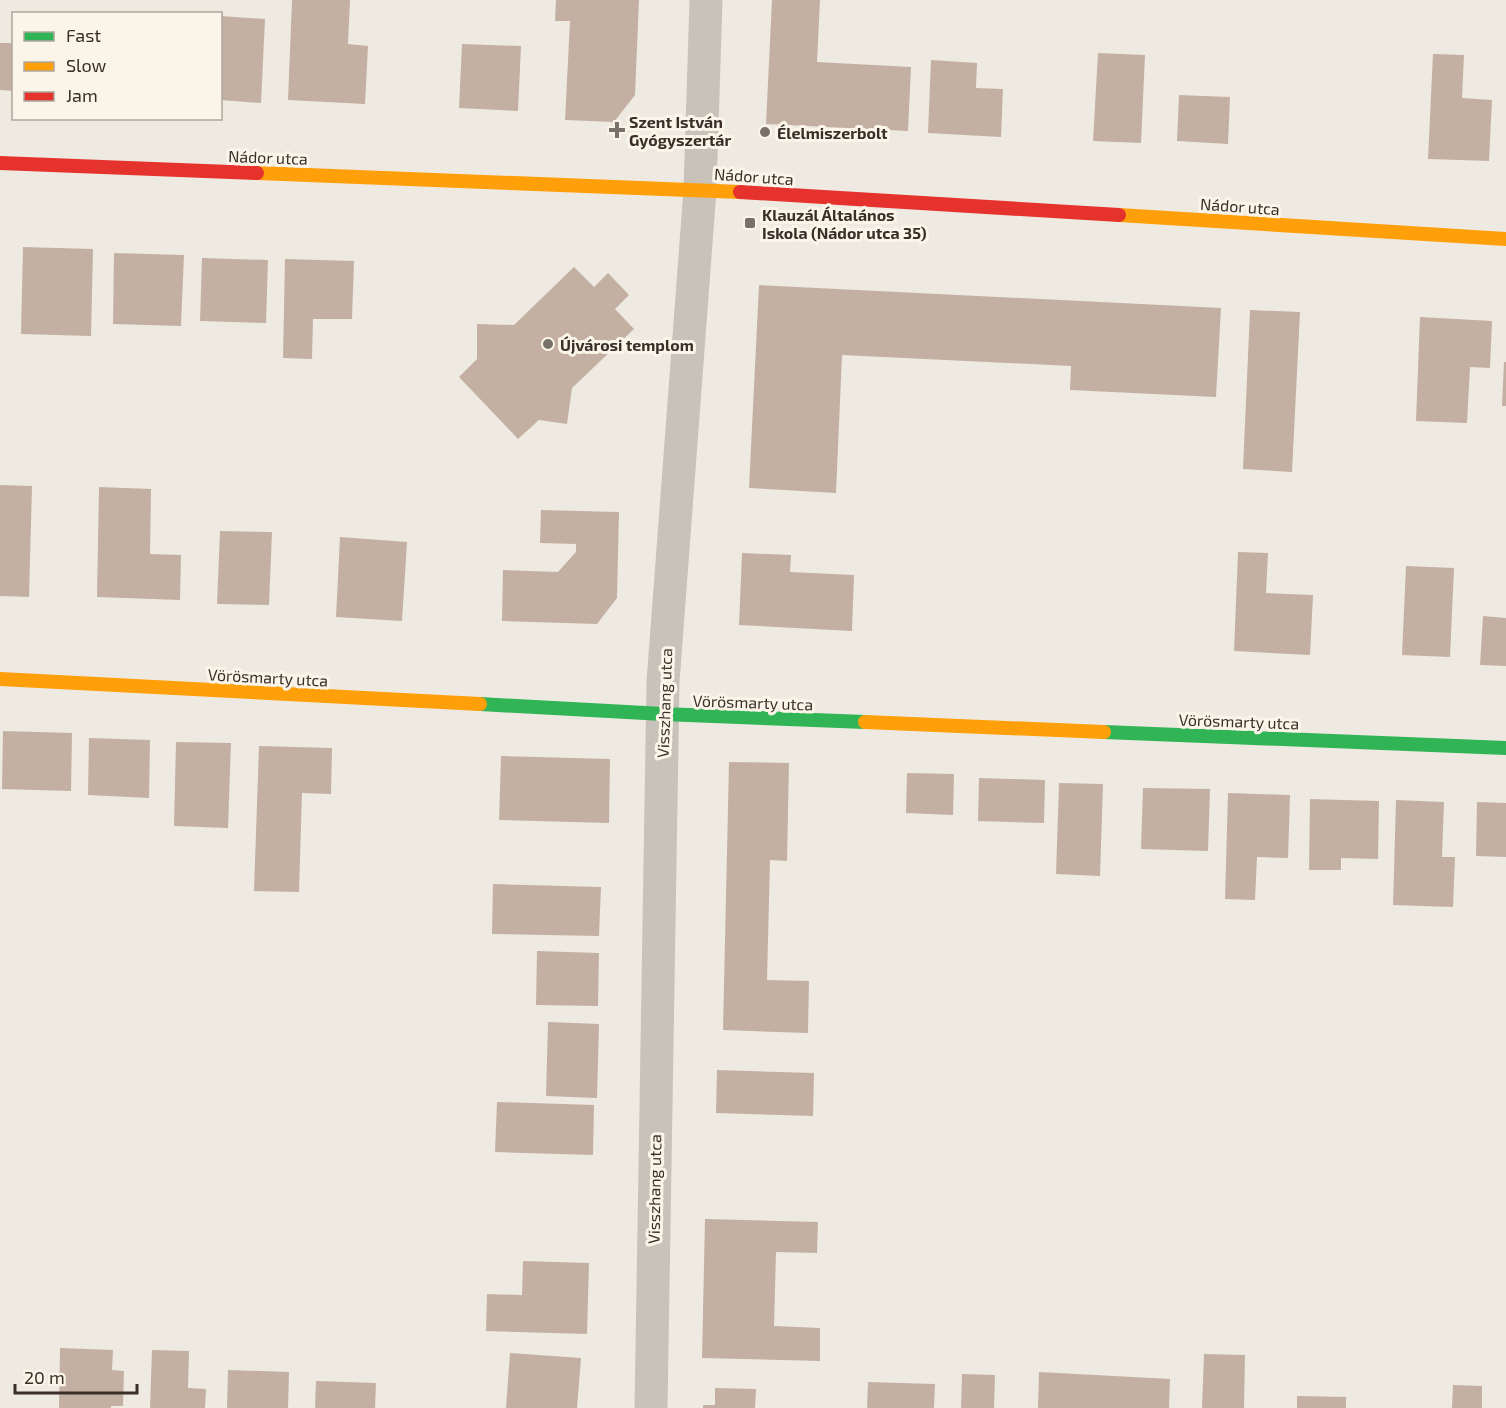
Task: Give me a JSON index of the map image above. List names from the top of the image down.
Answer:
{
  "streets": {
    "street": ["Nádor utca", "Vörösmarty utca", "Visszhang utca"]
  },
  "crossings": [
    ["Nádor utca", "Visszhang utca"],
    ["Vörösmarty utca", "Visszhang utca"]
  ],
  "places": {
    "health": ["Szent István Gyógyszertár"],
    "other": ["Élelmiszerbolt", "Újvárosi templom"],
    "transit": ["Klauzál Általános Iskola (Nádor utca 35)"]
  },
  "legend": ["Fast", "Slow", "Jam"],
  "scale_bar": "20 m"
}
